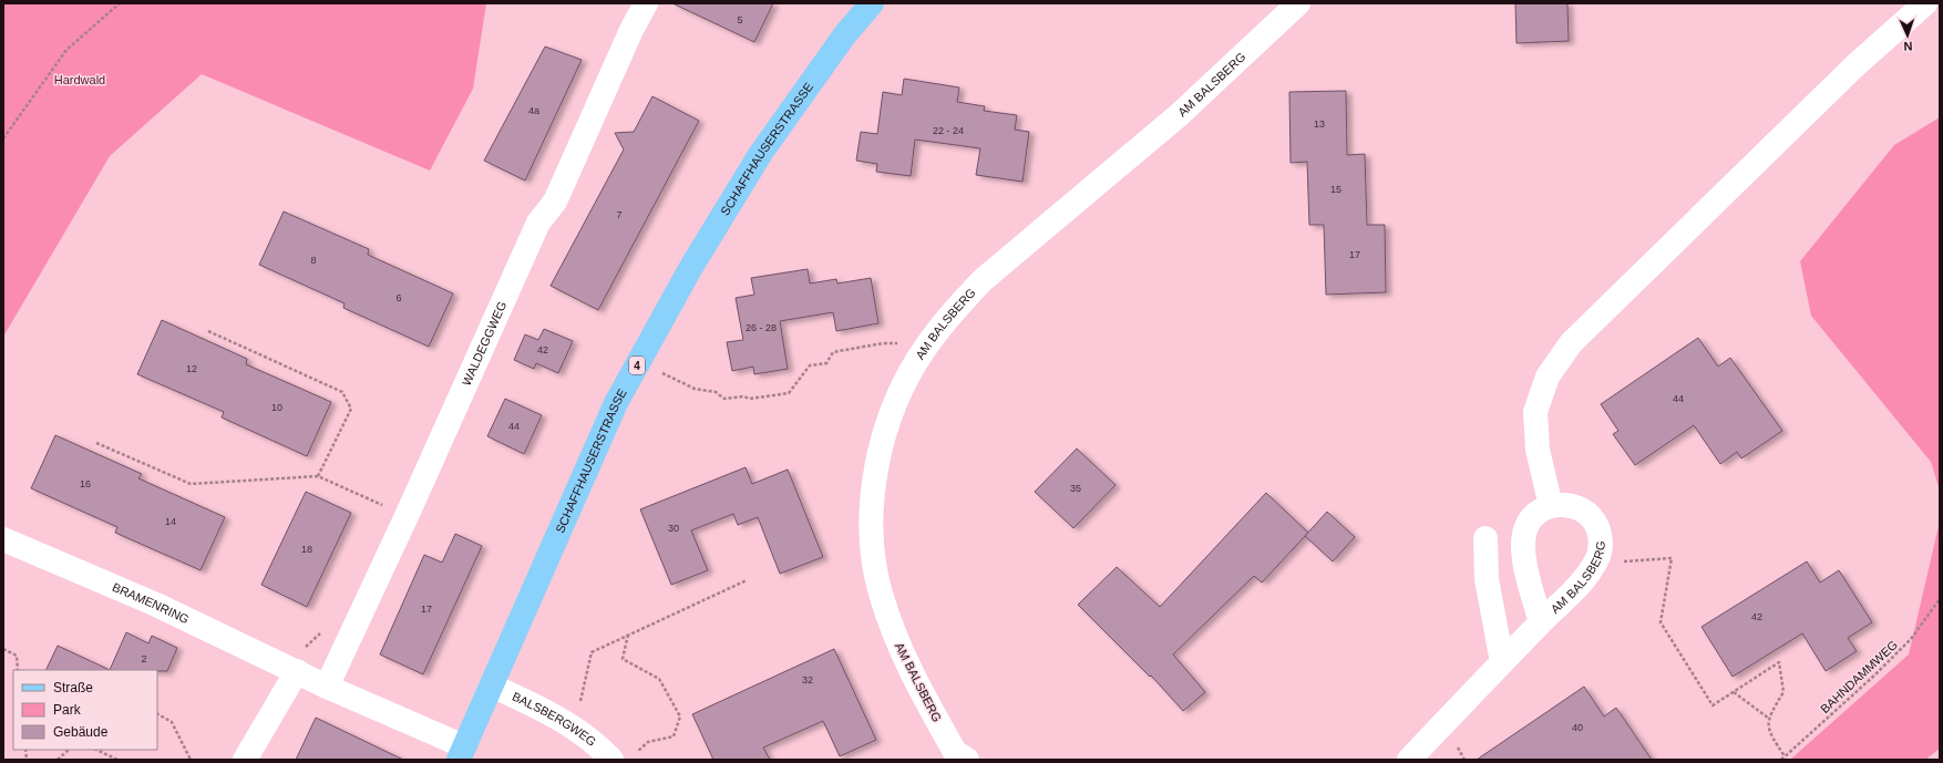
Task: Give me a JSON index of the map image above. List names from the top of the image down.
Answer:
{
  "streets": {
    "main road": ["SCHAFFHAUSERSTRASSE", "4"],
    "street": [
      "AM BALSBERG",
      "WALDEGGWEG",
      "BRAMENRING",
      "BALSBERGWEG"
    ],
    "path": ["BAHNDAMMWEG"]
  },
  "crossings": [
    ["SCHAFFHAUSERSTRASSE", "BRAMENRING"],
    ["SCHAFFHAUSERSTRASSE", "BALSBERGWEG"],
    ["WALDEGGWEG", "BRAMENRING"]
  ],
  "parks": ["Hardwald"],
  "house_numbers": [
    "5",
    "4a",
    "13",
    "22 - 24",
    "15",
    "7",
    "17",
    "8",
    "6",
    "26 - 28",
    "42",
    "12",
    "44",
    "10",
    "44",
    "16",
    "35",
    "14",
    "30",
    "18",
    "17",
    "42",
    "2",
    "32",
    "40"
  ],
  "legend": ["Straße", "Park", "Gebäude"],
  "north": "bottom"
}
